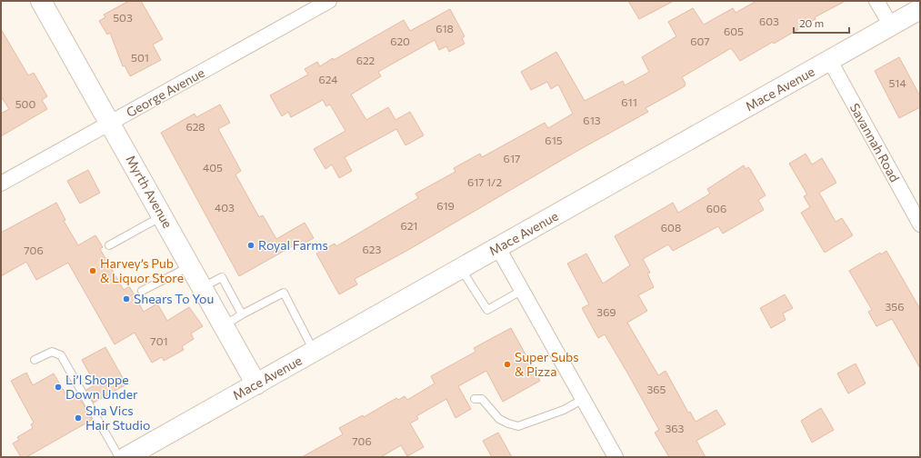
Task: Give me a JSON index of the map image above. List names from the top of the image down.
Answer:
{
  "streets": {
    "main road": ["Mace Avenue", "Myrth Avenue"],
    "street": ["George Avenue", "Savannah Road"]
  },
  "crossings": [
    ["Mace Avenue", "Savannah Road"],
    ["Mace Avenue", "Myrth Avenue"],
    ["George Avenue", "Myrth Avenue"]
  ],
  "places": [
    "Royal Farms",
    "Harvey’s Pub & Liquor Store",
    "Shears To You",
    "Super Subs & Pizza",
    "Li’l Shoppe Down Under",
    "Sha Vics Hair Studio"
  ],
  "house_numbers": [
    "503",
    "603",
    "618",
    "605",
    "620",
    "607",
    "501",
    "622",
    "624",
    "514",
    "611",
    "500",
    "613",
    "628",
    "615",
    "617",
    "405",
    "617 1/2",
    "619",
    "403",
    "606",
    "621",
    "608",
    "623",
    "706",
    "356",
    "369",
    "701",
    "365",
    "363",
    "706"
  ],
  "scale_bar": "20 m"
}
